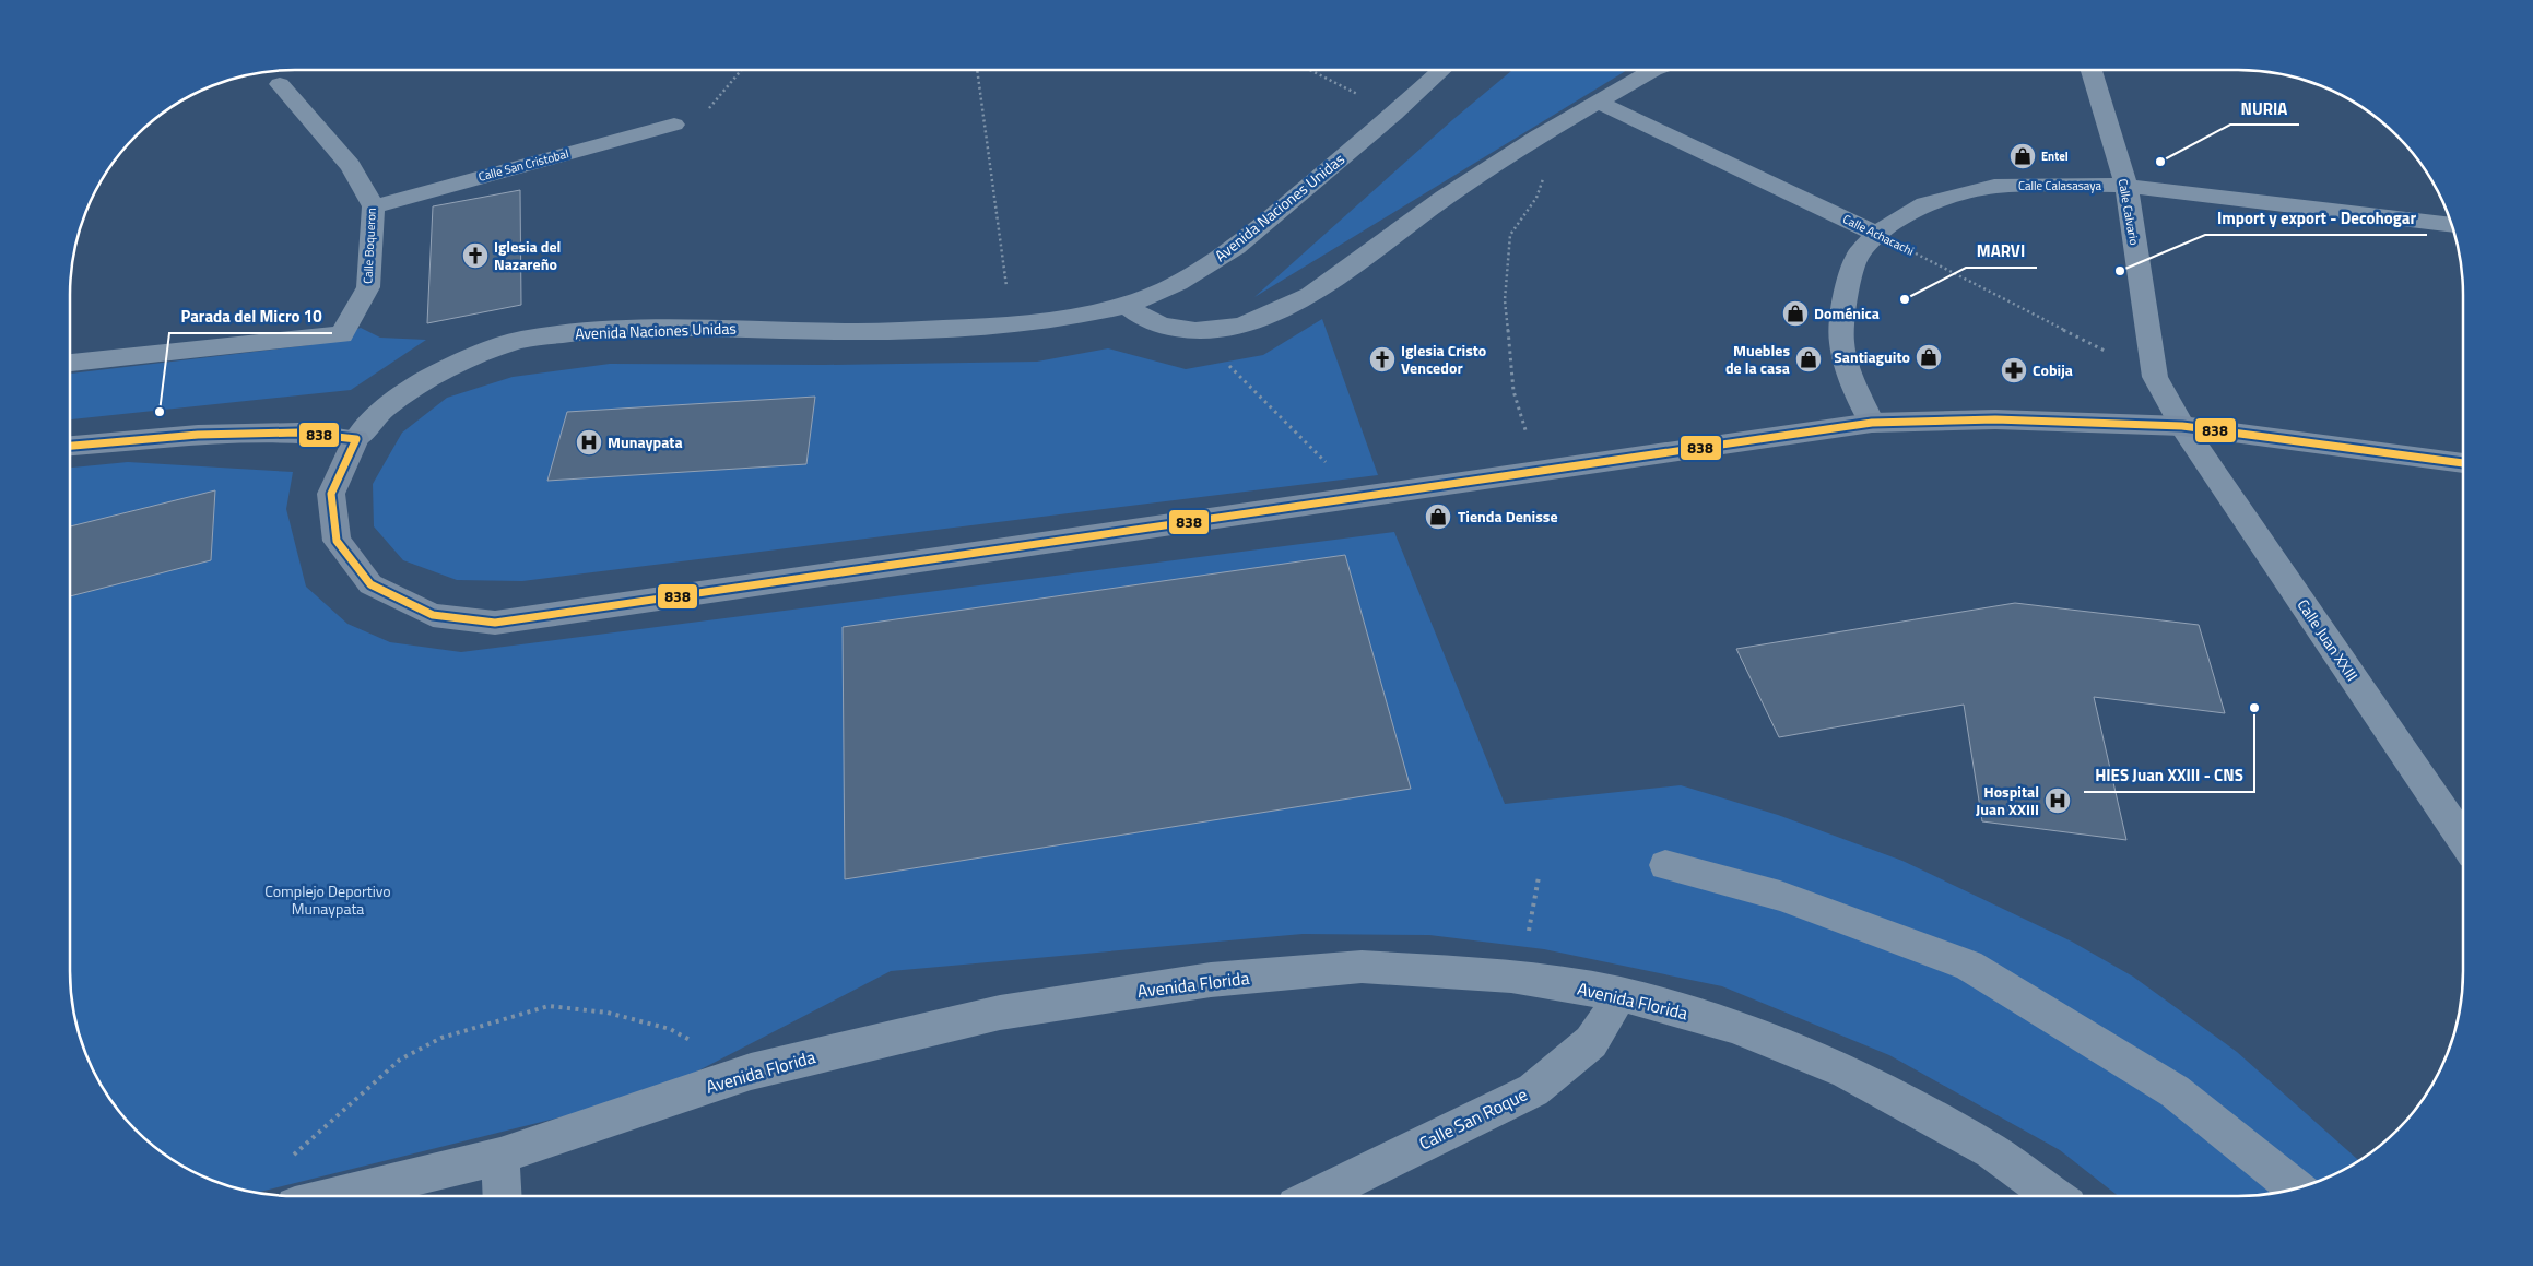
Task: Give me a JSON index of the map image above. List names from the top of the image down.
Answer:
{
  "streets": {
    "street": [
      "Calle San Cristobal",
      "Calle Calasasaya",
      "Avenida Naciones Unidas",
      "Calle Calvario",
      "Calle Achacachi",
      "Calle Boqueron",
      "Calle Juan XXIII",
      "Avenida Florida",
      "Calle San Roque"
    ]
  },
  "crossings": [
    ["Calle San Cristobal", "Calle Boqueron"],
    ["Calle Calasasaya", "Avenida Naciones Unidas"],
    ["Calle Calasasaya", "Calle Calvario"],
    ["Calle Calasasaya", "Calle Achacachi"],
    ["Avenida Naciones Unidas", "Calle Calvario"],
    ["Avenida Naciones Unidas", "Calle Juan XXIII"],
    ["Calle Calvario", "Calle Achacachi"],
    ["Calle Calvario", "Calle Juan XXIII"],
    ["Avenida Florida", "Calle San Roque"]
  ],
  "parks": ["Complejo Deportivo Munaypata"],
  "places": {
    "shop": [
      "Entel",
      "Doménica",
      "Santiaguito",
      "Muebles de la casa",
      "Tienda Denisse"
    ],
    "other": [
      "NURIA",
      "Import y export - Decohogar",
      "MARVI",
      "Parada del Micro 10",
      "HIES Juan XXIII - CNS"
    ],
    "church": ["Iglesia del Nazareño", "Iglesia Cristo Vencedor"],
    "pharmacy": ["Cobija"],
    "hospital": ["Munaypata", "Hospital Juan XXIII"]
  },
  "lines": ["transit line 838"]
}
